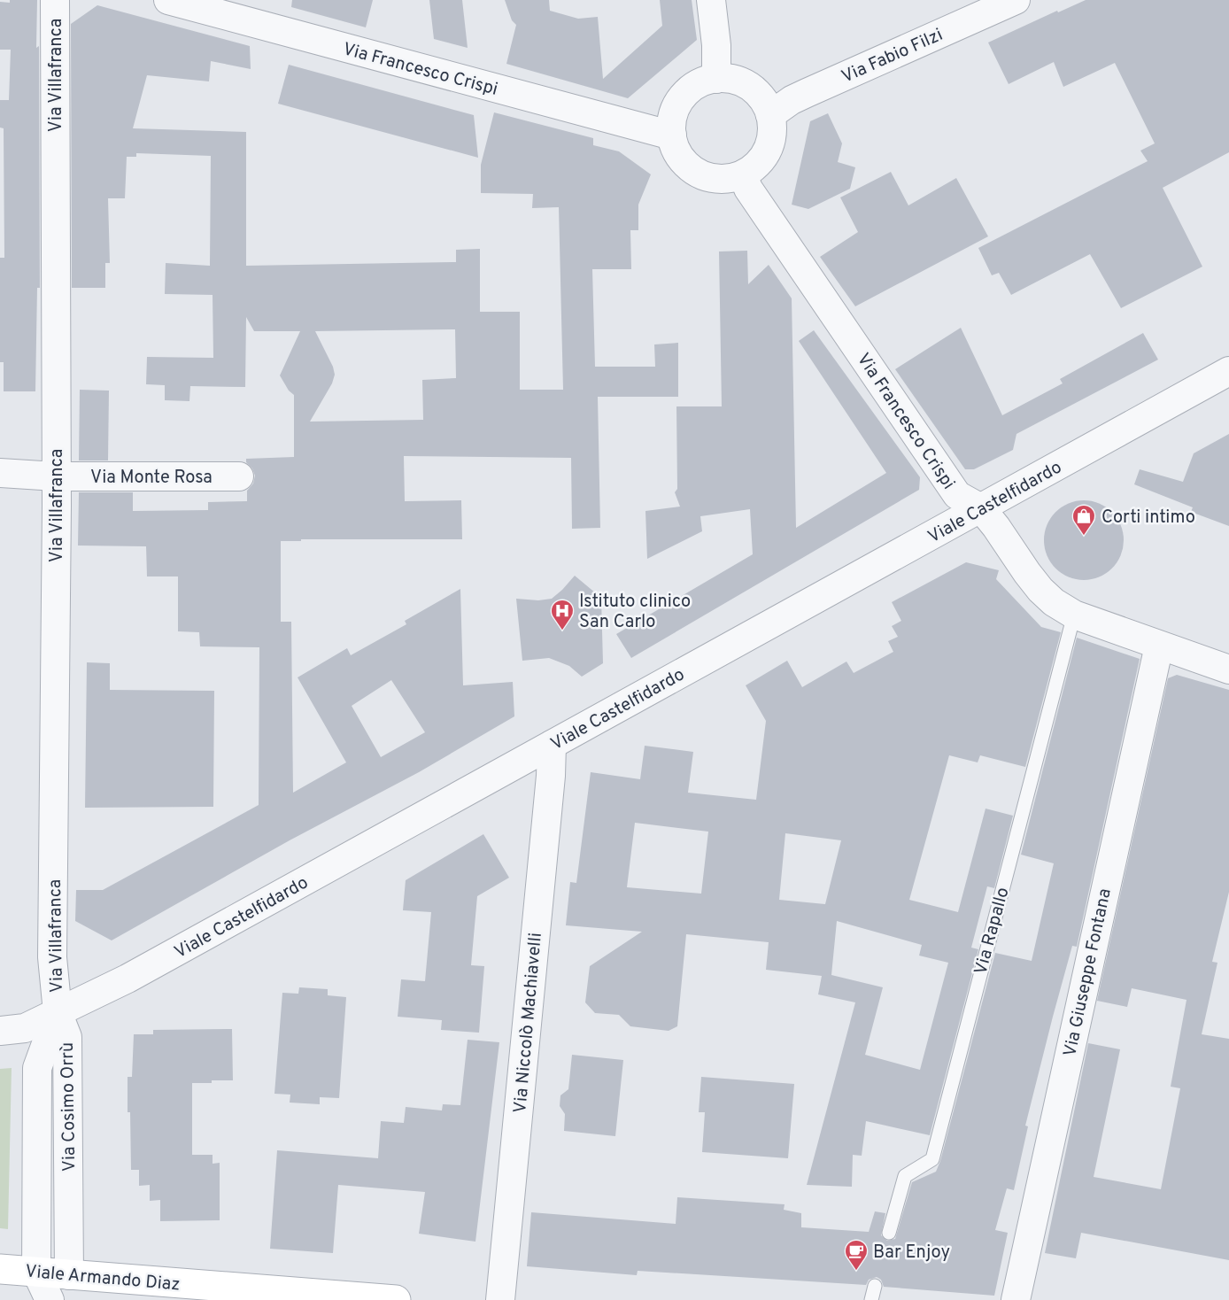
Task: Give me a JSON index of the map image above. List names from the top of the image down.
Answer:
{
  "streets": {
    "main road": ["Viale Armando Diaz"],
    "street": [
      "Via Fabio Filzi",
      "Via Francesco Crispi",
      "Via Villafranca",
      "Via Monte Rosa",
      "Viale Castelfidardo",
      "Via Giuseppe Fontana",
      "Via Niccolò Machiavelli",
      "Via Cosimo Orrù"
    ],
    "lane": ["Via Rapallo"]
  },
  "crossings": [
    ["Via Fabio Filzi", "Via Francesco Crispi"],
    ["Via Francesco Crispi", "Viale Castelfidardo"],
    ["Via Francesco Crispi", "Via Rapallo"],
    ["Via Francesco Crispi", "Via Giuseppe Fontana"],
    ["Via Villafranca", "Via Monte Rosa"],
    ["Via Villafranca", "Viale Castelfidardo"],
    ["Via Villafranca", "Via Cosimo Orrù"],
    ["Viale Castelfidardo", "Via Niccolò Machiavelli"],
    ["Viale Castelfidardo", "Via Cosimo Orrù"],
    ["Via Cosimo Orrù", "Viale Armando Diaz"]
  ],
  "places": {
    "shop": ["Corti intimo"],
    "hospital": ["Istituto clinico San Carlo"],
    "cafe": ["Bar Enjoy"]
  }
}
